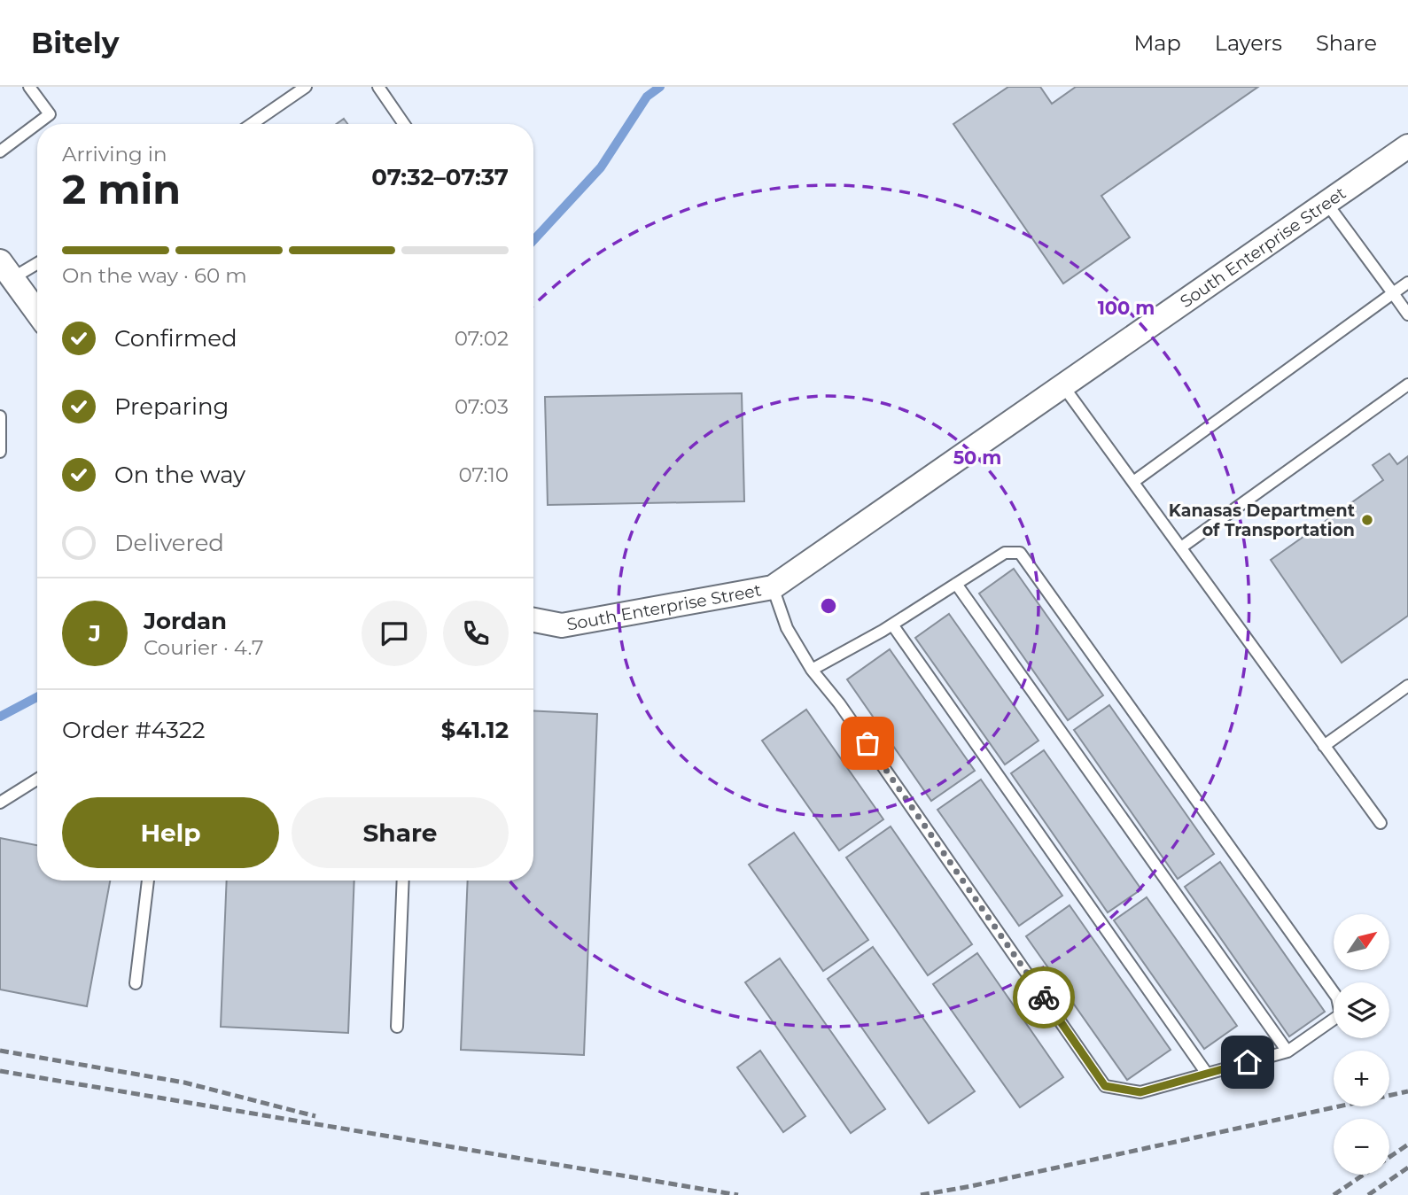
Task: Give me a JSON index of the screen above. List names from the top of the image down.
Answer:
{
  "streets": {
    "street": ["South Enterprise Street"]
  },
  "places": ["Kanasas Department of Transportation"],
  "north": "top right",
  "page": {
    "header": "Bitely",
    "nav": ["Map", "Layers", "Share"],
    "heading": ["2 min", "Arriving in", "07:32–07:37"],
    "panel": [
      "Jordan",
      "Courier · 4.7",
      "Order #4322",
      "$41.12"
    ],
    "bar": "On the way · 60 m",
    "list": [
      ["Confirmed", "07:02"],
      ["Preparing", "07:03"],
      ["On the way", "07:10"],
      "Delivered"
    ],
    "round": "J",
    "buttons": ["Help", "Share"],
    "map_buttons": ["+", "−"]
  },
  "rings": ["100 m", "50 m"]
}
